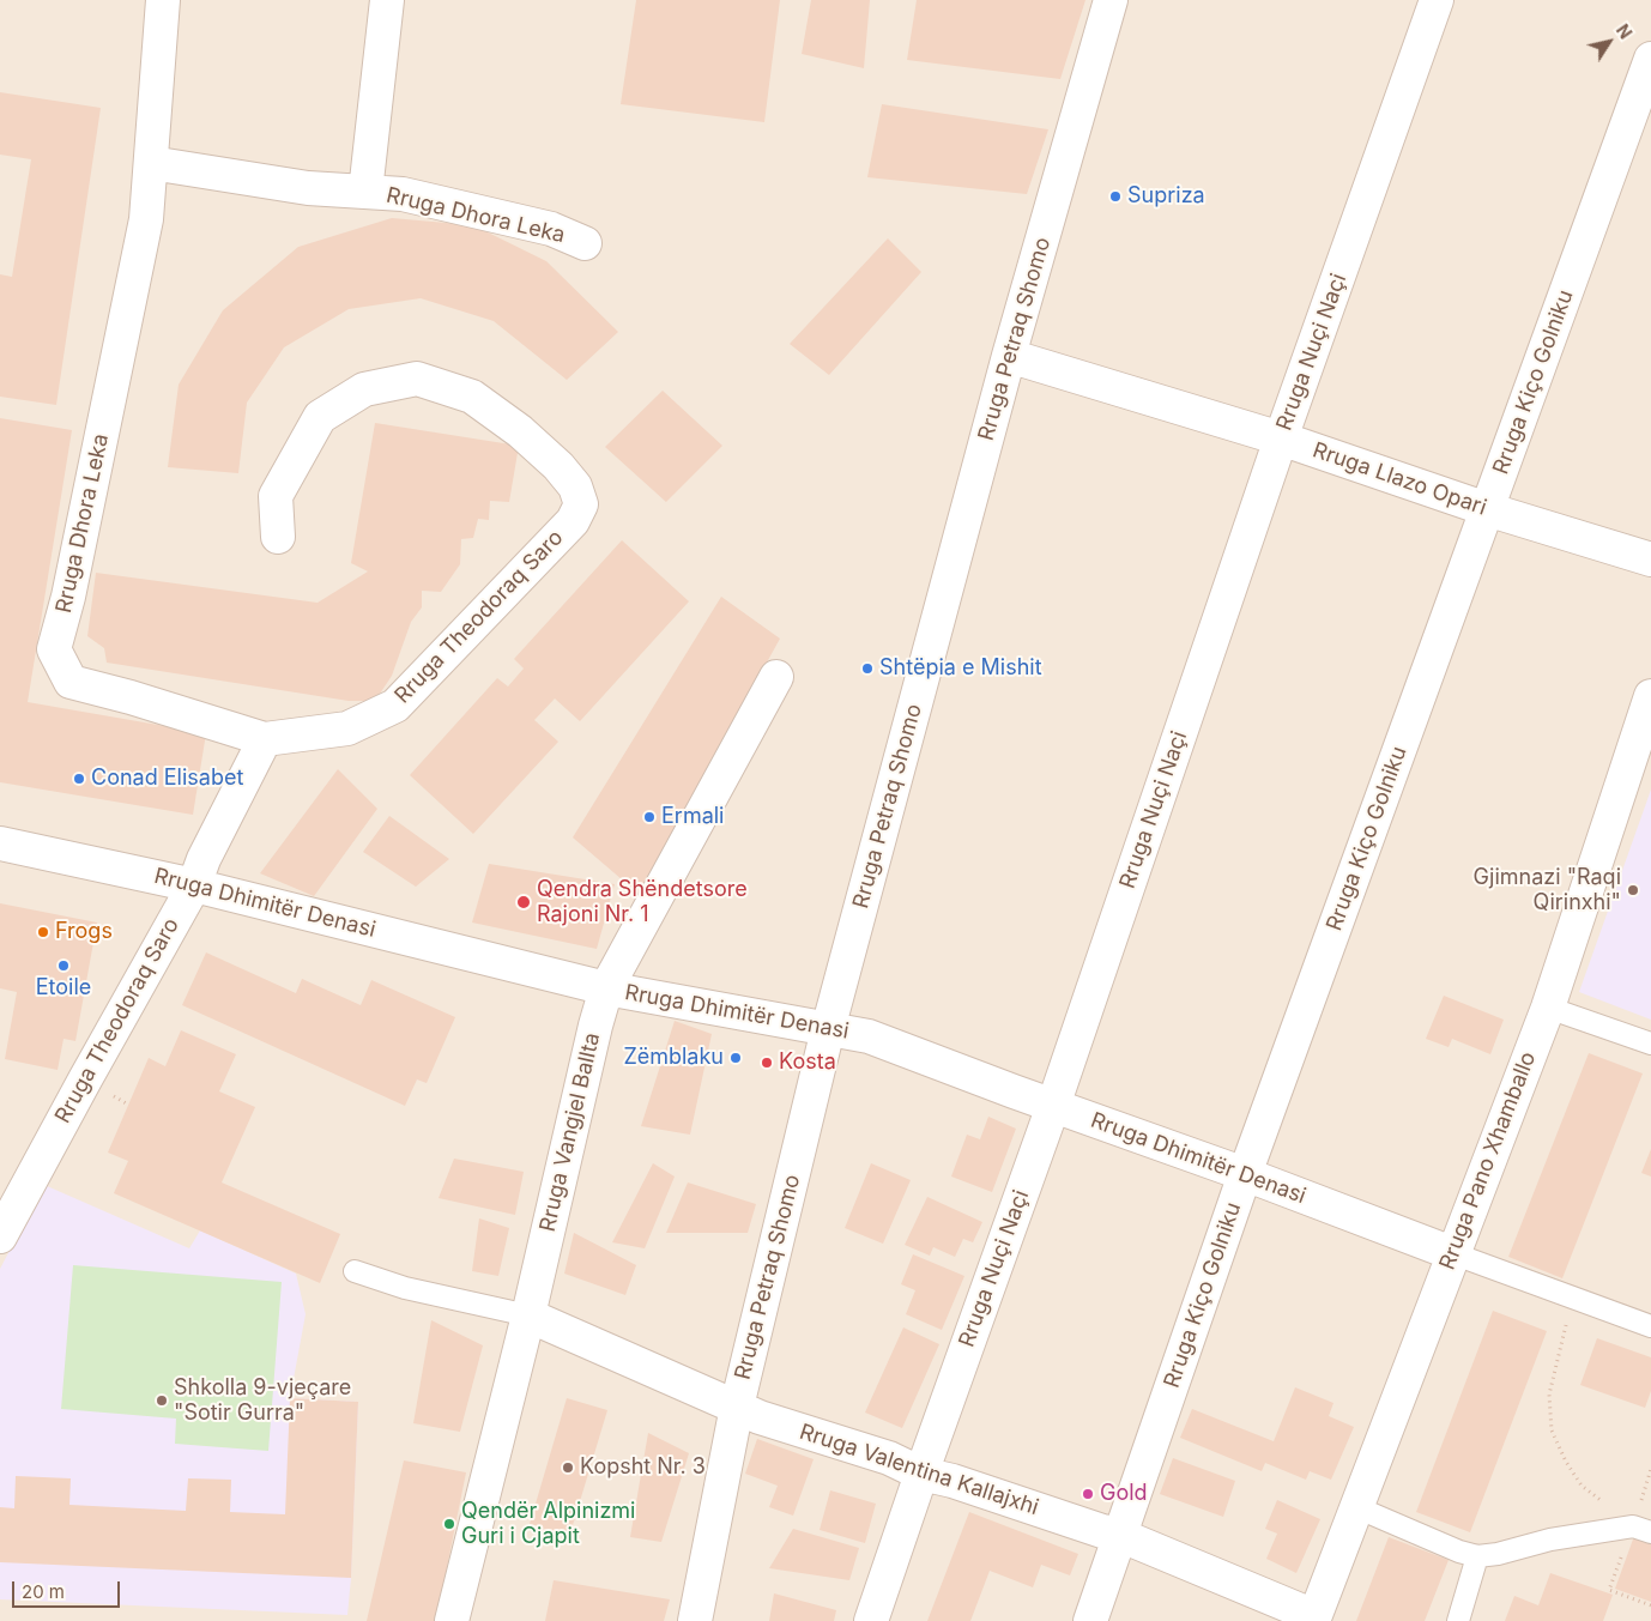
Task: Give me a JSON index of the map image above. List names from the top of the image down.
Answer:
{
  "streets": {
    "street": [
      "Rruga Dhora Leka",
      "Rruga Petraq Shomo",
      "Rruga Nuçi Naçi",
      "Rruga Kiço Golniku",
      "Rruga Llazo Opari",
      "Rruga Theodoraq Saro",
      "Rruga Dhimitër Denasi",
      "Rruga Vangjel Ballta",
      "Rruga Pano Xhamballo",
      "Rruga Valentina Kallajxhi"
    ]
  },
  "crossings": [
    ["Rruga Dhora Leka", "Rruga Theodoraq Saro"],
    ["Rruga Petraq Shomo", "Rruga Llazo Opari"],
    ["Rruga Petraq Shomo", "Rruga Dhimitër Denasi"],
    ["Rruga Petraq Shomo", "Rruga Valentina Kallajxhi"],
    ["Rruga Nuçi Naçi", "Rruga Llazo Opari"],
    ["Rruga Nuçi Naçi", "Rruga Dhimitër Denasi"],
    ["Rruga Nuçi Naçi", "Rruga Valentina Kallajxhi"],
    ["Rruga Kiço Golniku", "Rruga Llazo Opari"],
    ["Rruga Kiço Golniku", "Rruga Dhimitër Denasi"],
    ["Rruga Kiço Golniku", "Rruga Valentina Kallajxhi"],
    ["Rruga Theodoraq Saro", "Rruga Dhimitër Denasi"],
    ["Rruga Dhimitër Denasi", "Rruga Vangjel Ballta"],
    ["Rruga Dhimitër Denasi", "Rruga Pano Xhamballo"],
    ["Rruga Vangjel Ballta", "Rruga Valentina Kallajxhi"],
    ["Rruga Pano Xhamballo", "Rruga Valentina Kallajxhi"]
  ],
  "places": [
    "Supriza",
    "Shtëpia e Mishit",
    "Conad Elisabet",
    "Ermali",
    "Gjimnazi \"Raqi Qirinxhi\"",
    "Qendra Shëndetsore Rajoni Nr. 1",
    "Frogs",
    "Etoile",
    "Zëmblaku",
    "Kosta",
    "Shkolla 9-vjeçare \"Sotir Gurra\"",
    "Kopsht Nr. 3",
    "Gold",
    "Qendër Alpinizmi Guri i Cjapit"
  ],
  "scale_bar": "20 m",
  "north": "top right"
}
